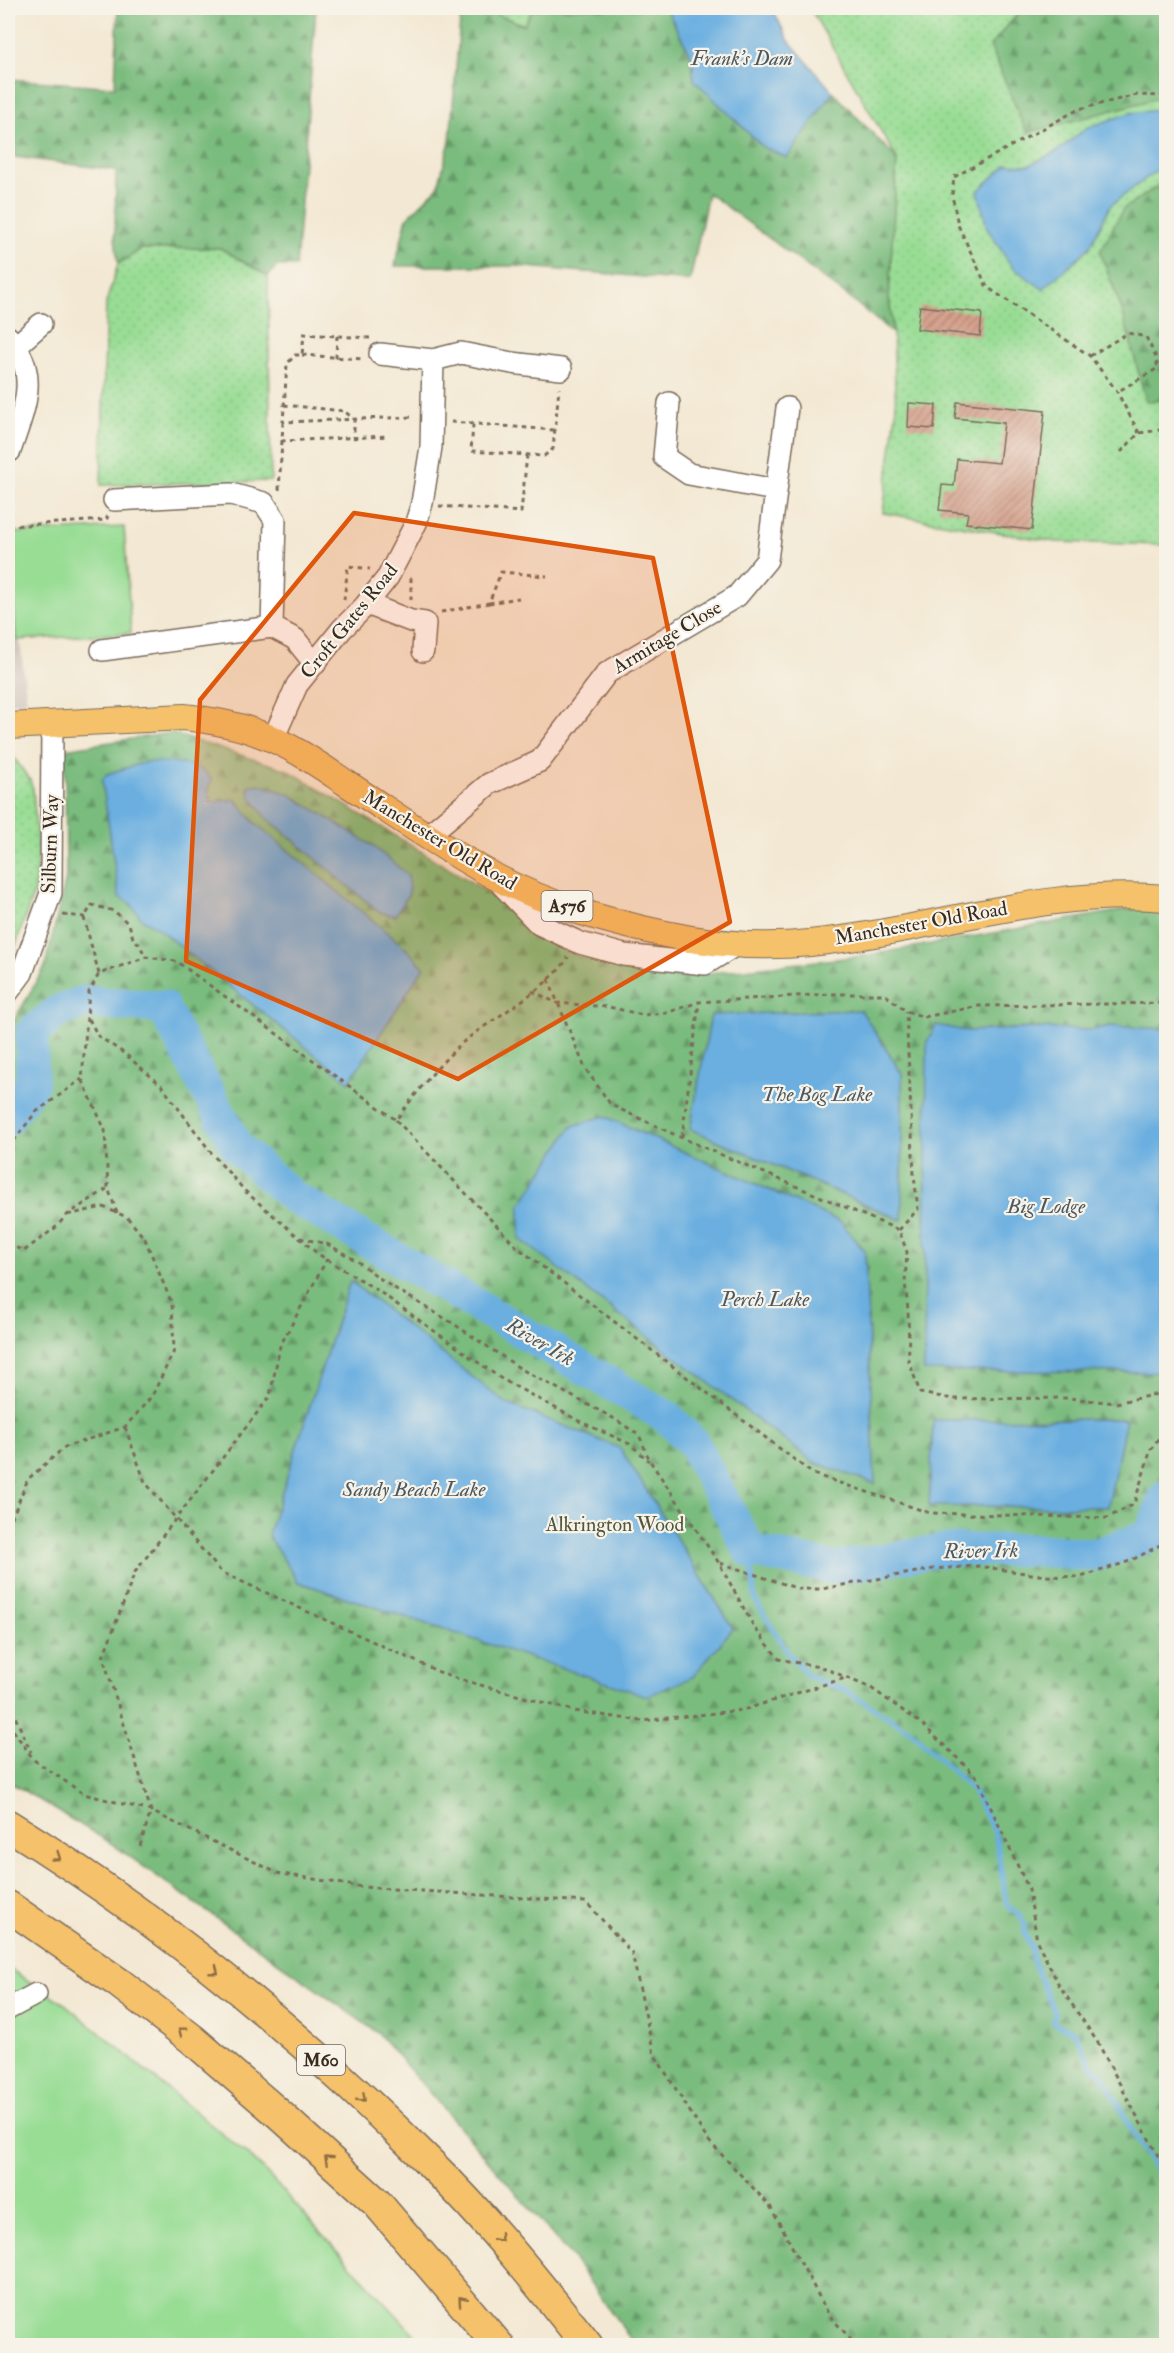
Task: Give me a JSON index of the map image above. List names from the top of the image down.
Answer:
{
  "streets": {
    "highway": ["M60"],
    "main road": ["Manchester Old Road", "A576"],
    "street": ["Croft Gates Road", "Armitage Close", "Silburn Way"]
  },
  "crossings": [
    ["Croft Gates Road", "Manchester Old Road"],
    ["Armitage Close", "Manchester Old Road"],
    ["Manchester Old Road", "Silburn Way"]
  ],
  "water": [
    "Frank's Dam",
    "The Bog Lake",
    "Big Lodge",
    "Perch Lake",
    "River Irk",
    "Sandy Beach Lake"
  ],
  "parks": ["Alkrington Wood"]
}
